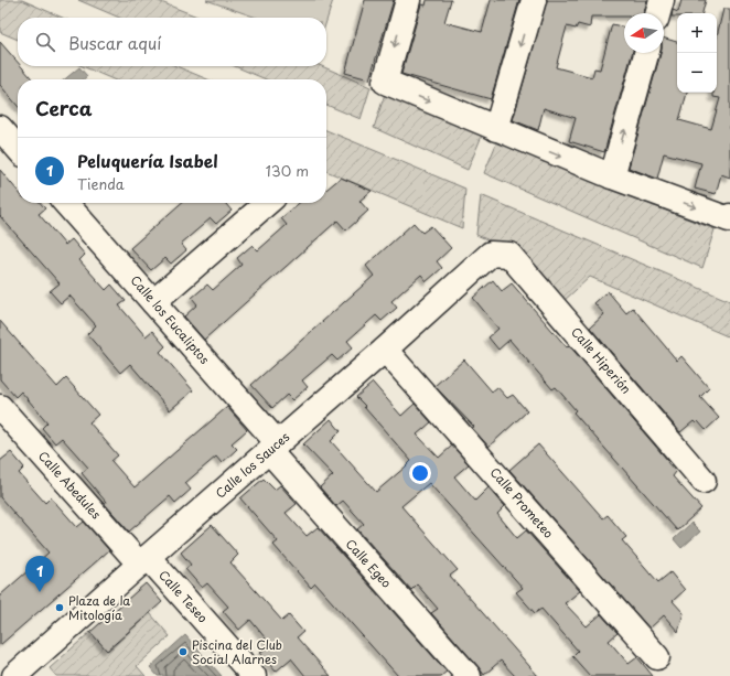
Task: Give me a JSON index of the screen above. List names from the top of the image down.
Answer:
{
  "streets": {
    "street": [
      "Calle los Eucaliptos",
      "Calle Hiperión",
      "Calle los Sauces",
      "Calle Abedules",
      "Calle Prometeo",
      "Calle Egeo",
      "Calle Teseo"
    ]
  },
  "crossings": [
    ["Calle los Eucaliptos", "Calle los Sauces"],
    ["Calle los Eucaliptos", "Calle Egeo"],
    ["Calle Hiperión", "Calle los Sauces"],
    ["Calle los Sauces", "Calle Abedules"],
    ["Calle los Sauces", "Calle Prometeo"],
    ["Calle los Sauces", "Calle Egeo"],
    ["Calle los Sauces", "Calle Teseo"],
    ["Calle Abedules", "Calle Teseo"]
  ],
  "places": ["Plaza de la Mitología", "Piscina del Club Social Alarnes"],
  "north": "left",
  "page": {
    "map_buttons": ["+", "−"],
    "search": "Buscar aquí",
    "heading": "Cerca",
    "list": [
      {
        "mark": "1",
        "name": "Peluquería Isabel",
        "note": "Tienda",
        "value": "130 m"
      }
    ],
    "pins": "1"
  }
}
